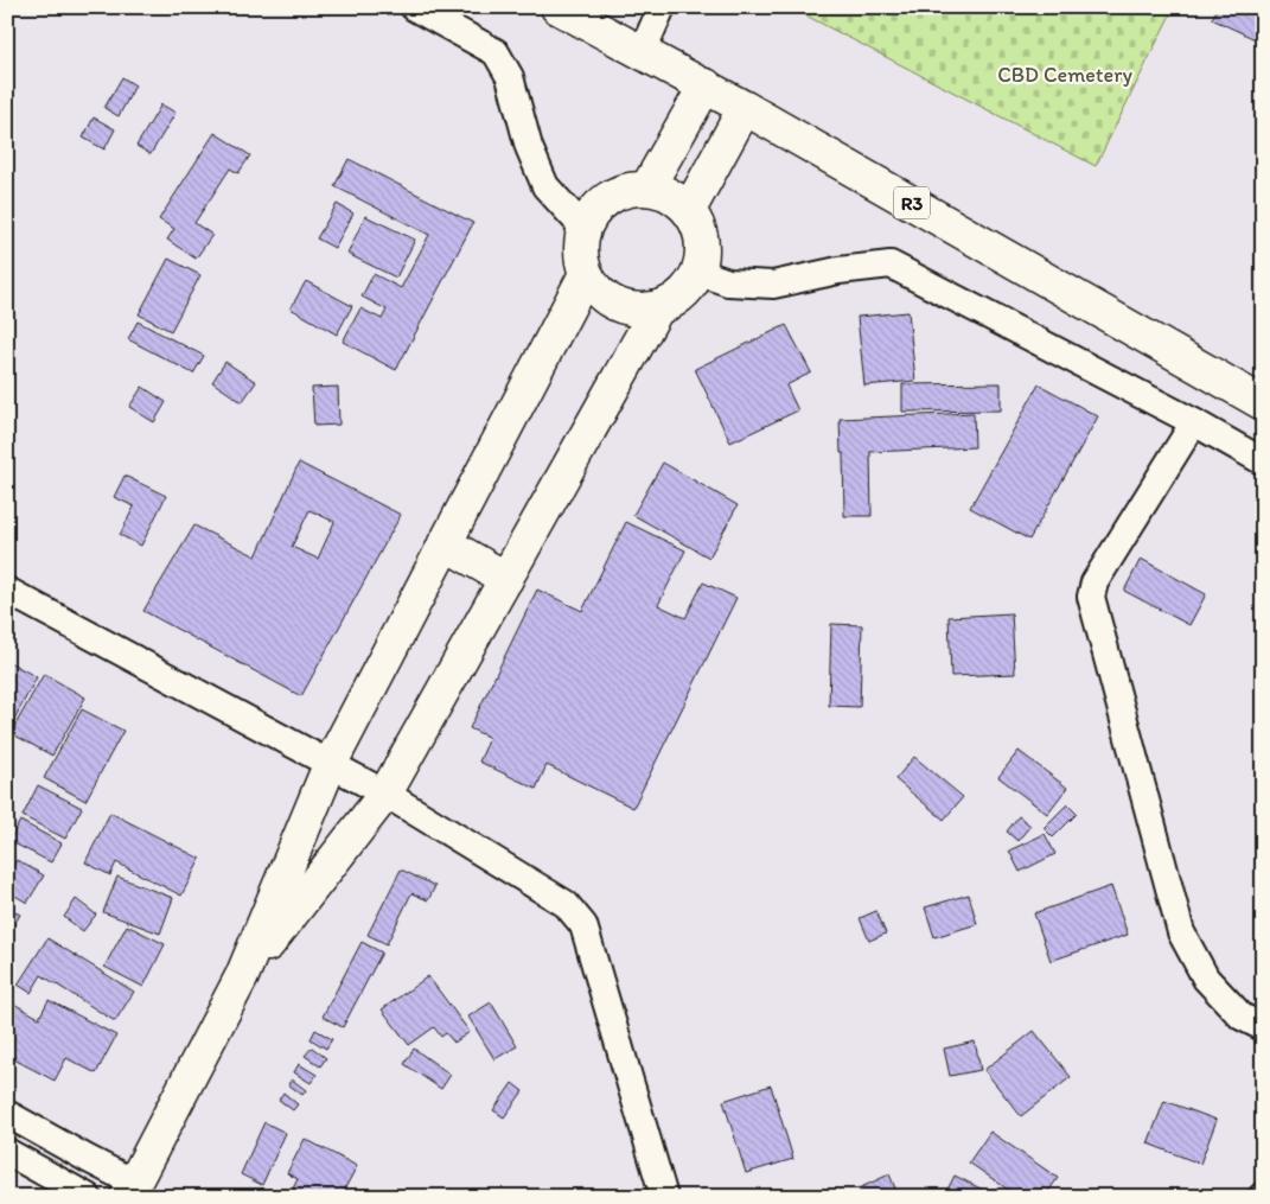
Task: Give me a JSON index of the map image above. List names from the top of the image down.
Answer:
{
  "streets": {
    "main road": ["R3"]
  },
  "parks": ["CBD Cemetery"]
}
